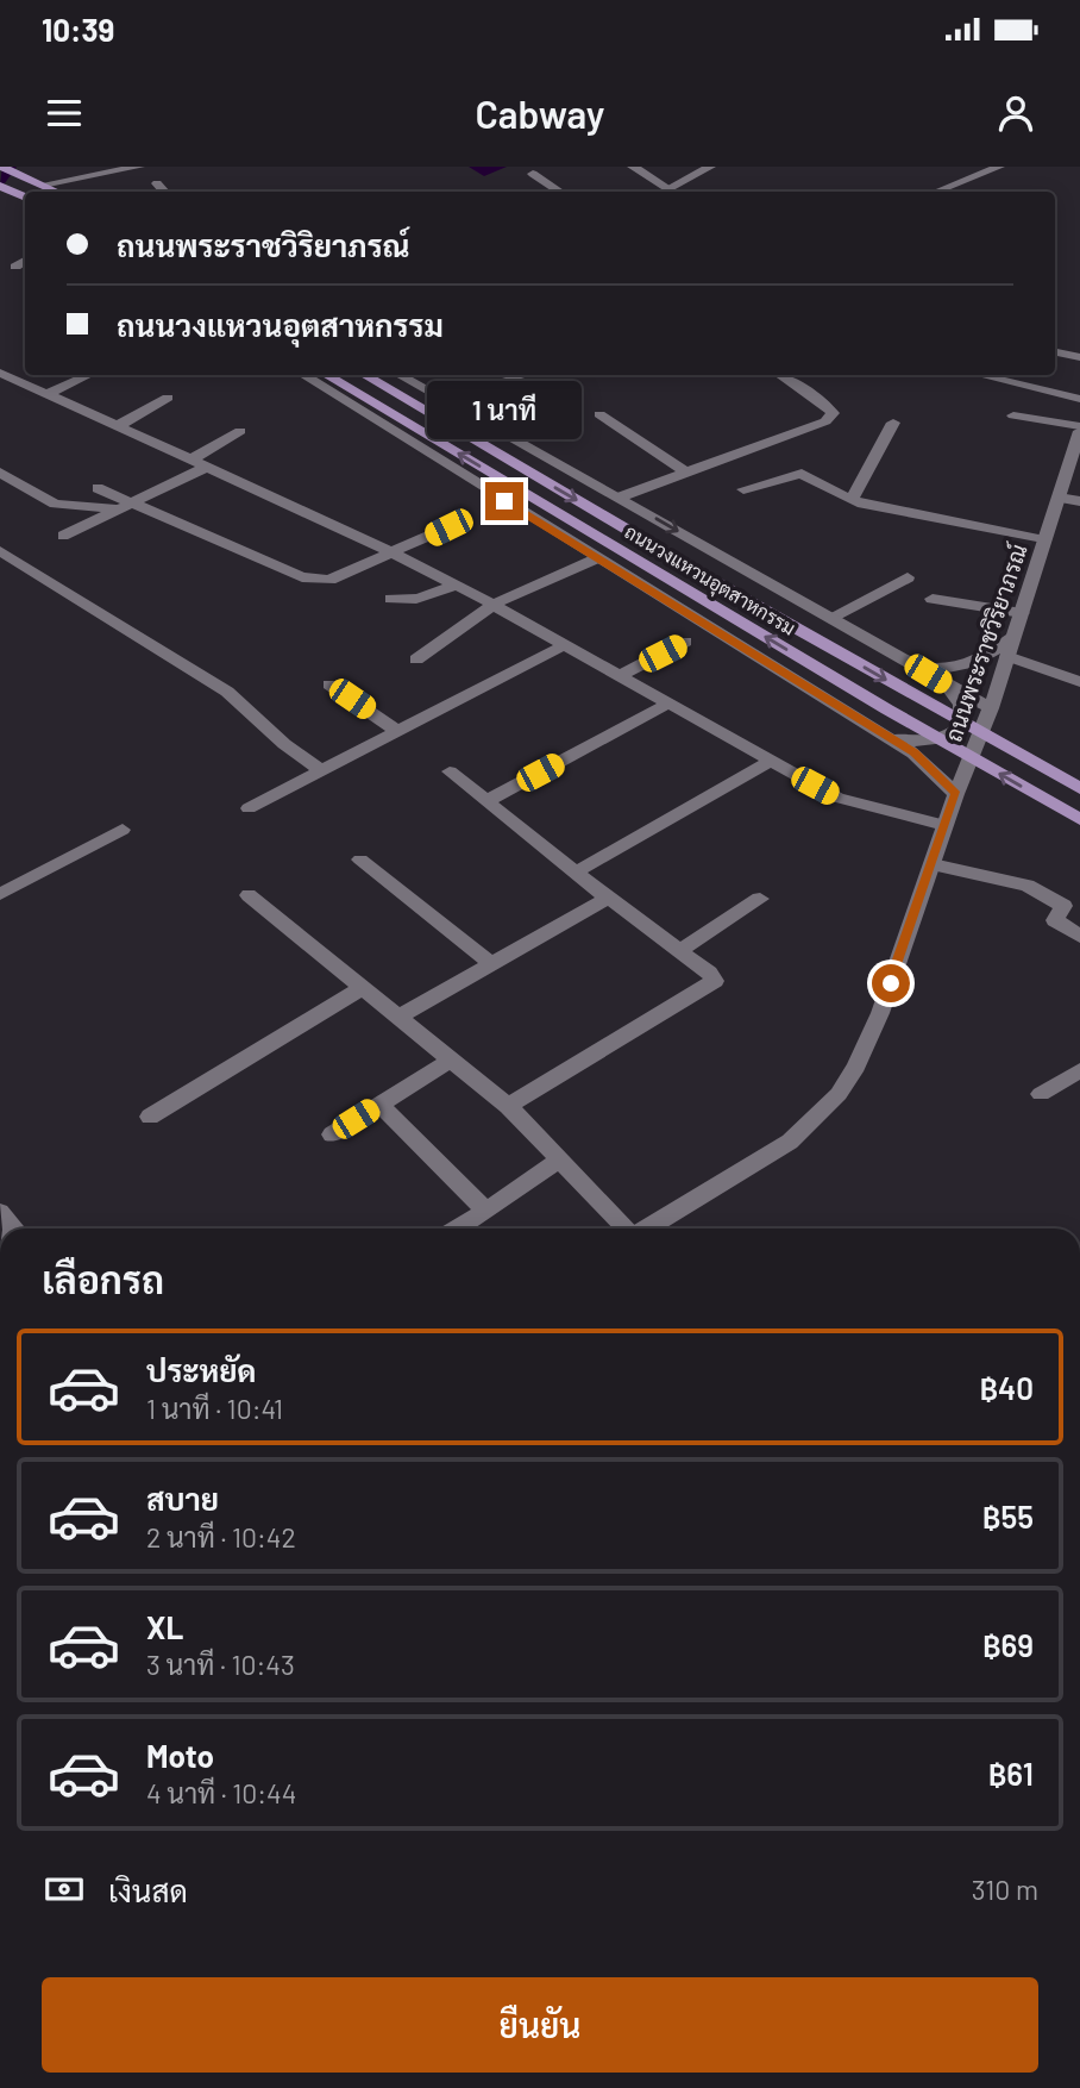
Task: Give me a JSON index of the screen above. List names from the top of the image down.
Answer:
{
  "streets": {
    "main road": ["ถนนวงแหวนอุตสาหกรรม"],
    "street": ["ถนนพระราชวิริยาภรณ์"]
  },
  "crossings": [
    ["ถนนวงแหวนอุตสาหกรรม", "ถนนพระราชวิริยาภรณ์"]
  ],
  "page": {
    "status": "10:39",
    "header": "Cabway",
    "banner": ["ถนนพระราชวิริยาภรณ์", "ถนนวงแหวนอุตสาหกรรม"],
    "bubble": "1 นาที",
    "heading": "เลือกรถ",
    "list": [
      {
        "name": "ประหยัด",
        "note": "1 นาที · 10:41",
        "value": "฿40"
      },
      {
        "name": "สบาย",
        "note": "2 นาที · 10:42",
        "value": "฿55"
      },
      {
        "name": "XL",
        "note": "3 นาที · 10:43",
        "value": "฿69"
      },
      {
        "name": "Moto",
        "note": "4 นาที · 10:44",
        "value": "฿61"
      }
    ],
    "pay": ["เงินสด", "310 m"],
    "buttons": "ยืนยัน"
  }
}
